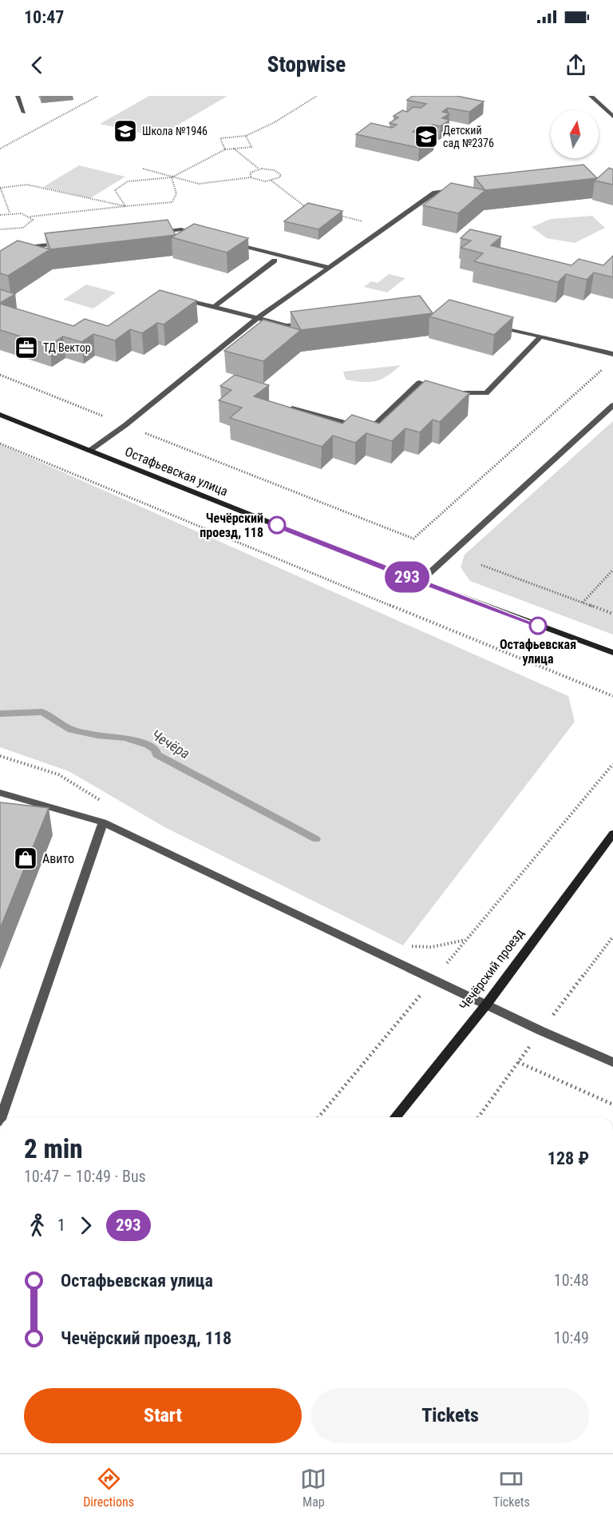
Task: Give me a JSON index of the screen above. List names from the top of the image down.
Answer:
{
  "streets": {
    "street": ["Остафьевская улица", "Чечёрский проезд"]
  },
  "water": ["Чечёра"],
  "places": {
    "school or university": ["Школа №1946", "Детский сад №2376"],
    "office": ["ТД Вектор"],
    "other": ["Чечёрский проезд, 118", "Остафьевская улица"],
    "shop": ["Авито"]
  },
  "lines": ["bus line 293"],
  "north": "top",
  "page": {
    "status": "10:47",
    "header": "Stopwise",
    "on_map": "293",
    "heading": ["2 min", "10:47 – 10:49 · Bus", "128 ₽"],
    "legs": ["1", "293"],
    "list": [
      {
        "name": "Остафьевская улица",
        "value": "10:48"
      },
      {
        "name": "Чечёрский проезд, 118",
        "value": "10:49"
      }
    ],
    "buttons": ["Start", "Tickets"],
    "tabs": ["Directions", "Map", "Tickets"]
  }
}
